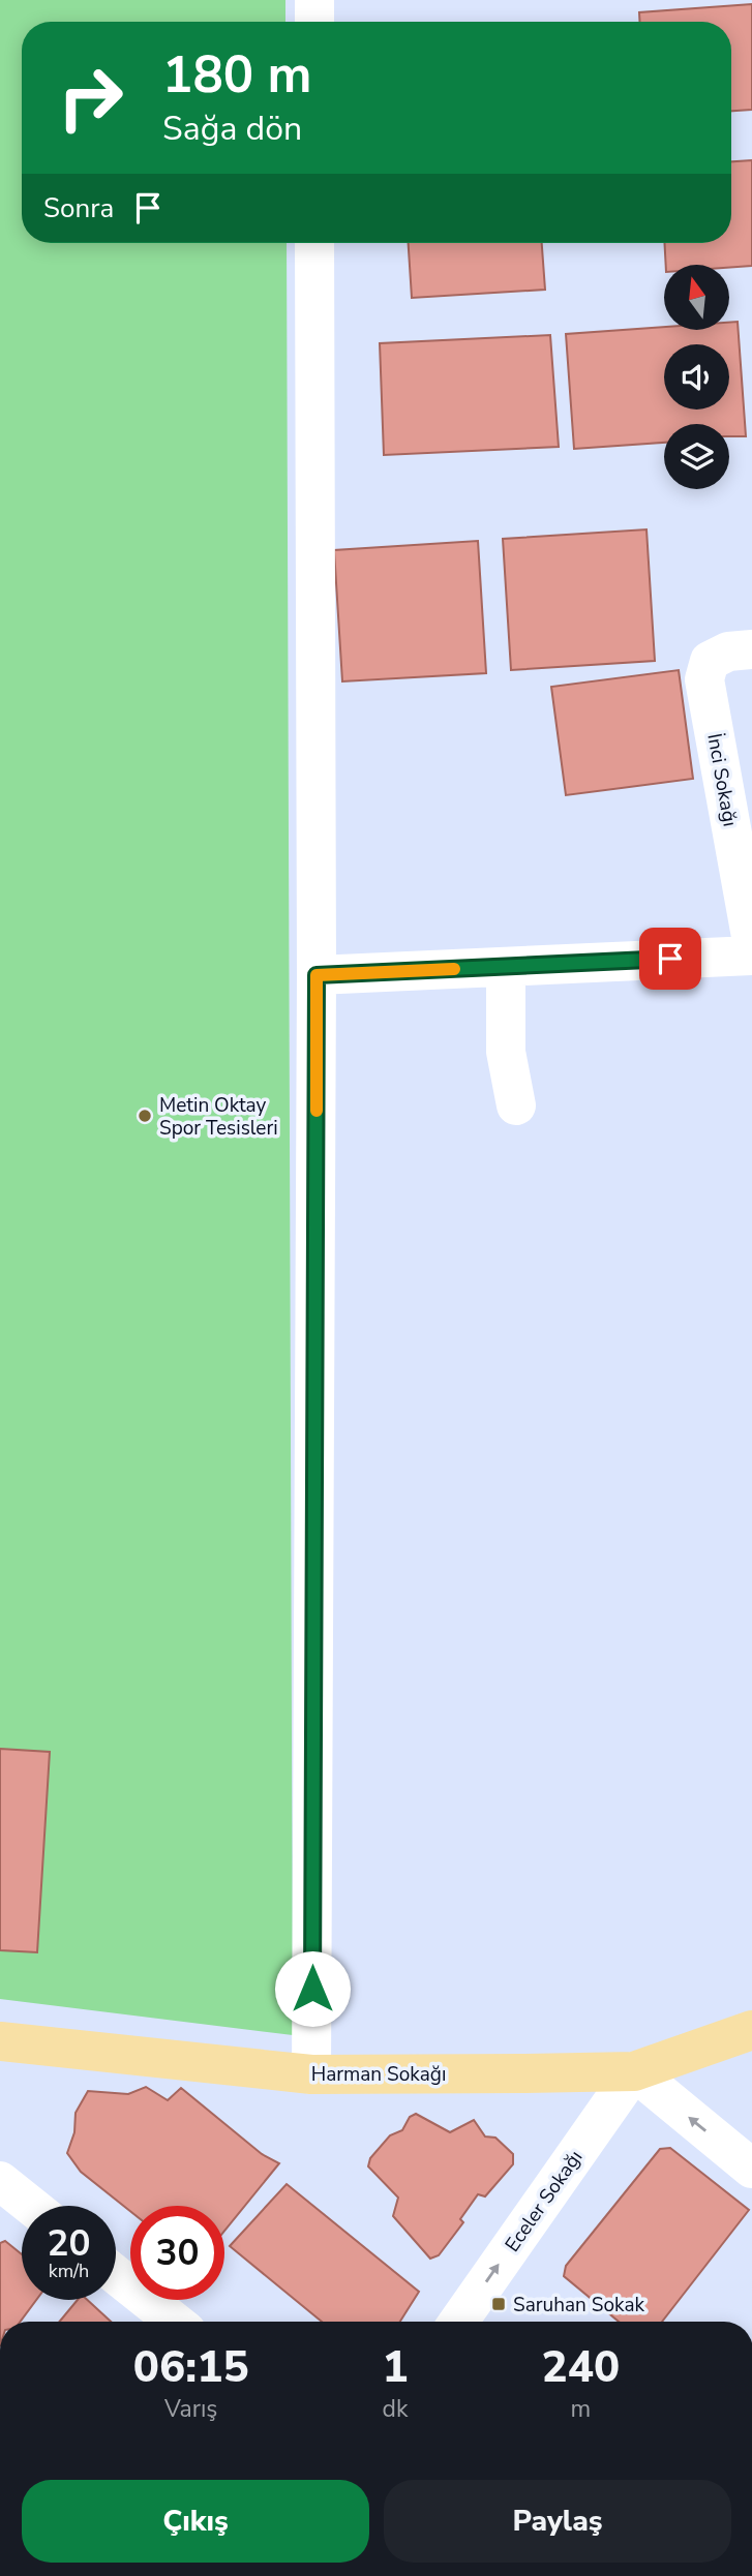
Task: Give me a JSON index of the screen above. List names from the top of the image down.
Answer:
{
  "streets": {
    "main road": ["Harman Sokağı"],
    "street": ["İnci Sokağı", "Eceler Sokağı"]
  },
  "crossings": [
    ["Harman Sokağı", "Eceler Sokağı"]
  ],
  "one_way": ["Eceler Sokağı"],
  "places": {
    "other": ["Metin Oktay Spor Tesisleri"],
    "transit": ["Saruhan Sokak"]
  },
  "north": "top",
  "page": {
    "turn": ["180 m", "Sağa dön"],
    "then": "Sonra",
    "speed": "20 km/h",
    "limit": "30",
    "eta": [
      "06:15",
      "Varış",
      "1",
      "dk",
      "240",
      "m"
    ],
    "buttons": ["Çıkış", "Paylaş"]
  }
}
